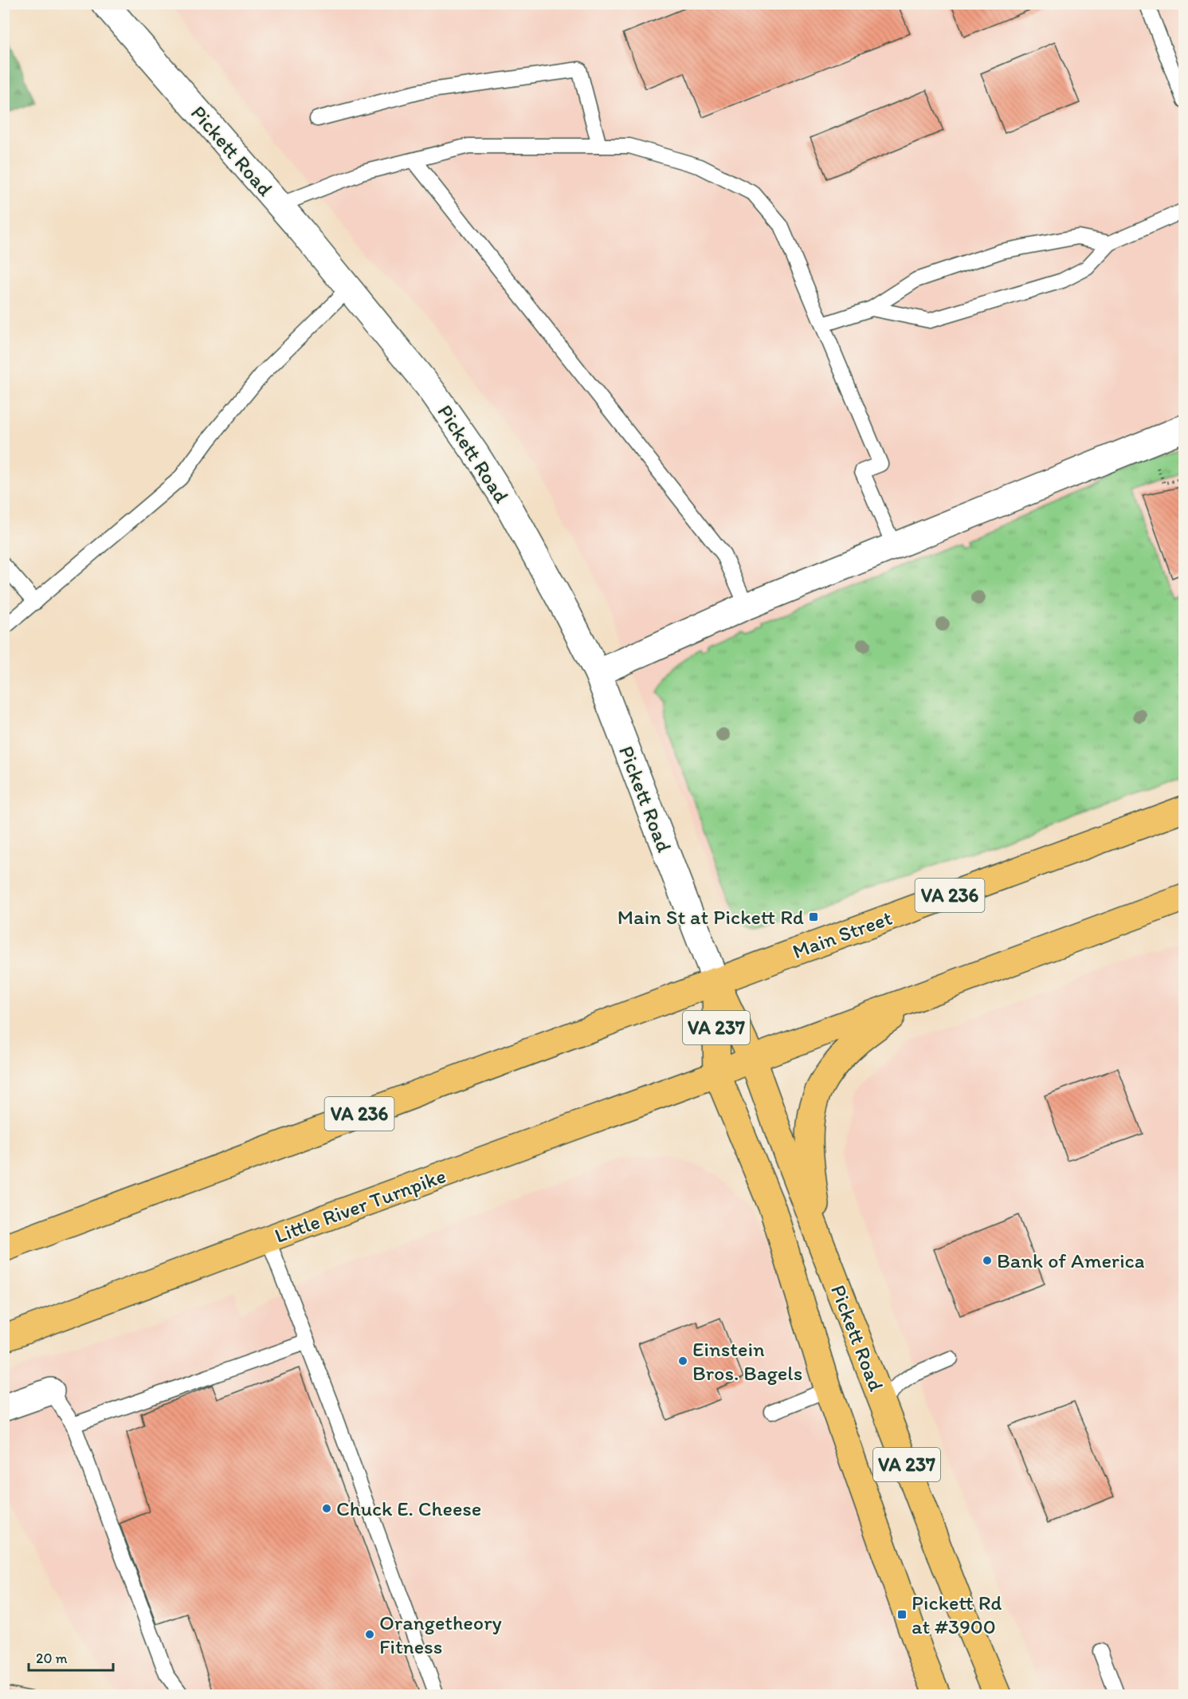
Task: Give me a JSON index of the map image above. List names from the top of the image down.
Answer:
{
  "streets": {
    "main road": [
      "Pickett Road",
      "VA 236",
      "Main Street",
      "VA 237",
      "Little River Turnpike"
    ]
  },
  "crossings": [
    ["Pickett Road", "VA 236"],
    ["Pickett Road", "Main Street"],
    ["Pickett Road", "Little River Turnpike"],
    ["VA 236", "Main Street"]
  ],
  "places": {
    "transit": ["Main St at Pickett Rd", "Pickett Rd at #3900"],
    "other": [
      "Bank of America",
      "Einstein Bros. Bagels",
      "Chuck E. Cheese",
      "Orangetheory Fitness"
    ]
  },
  "scale_bar": "20 m"
}
